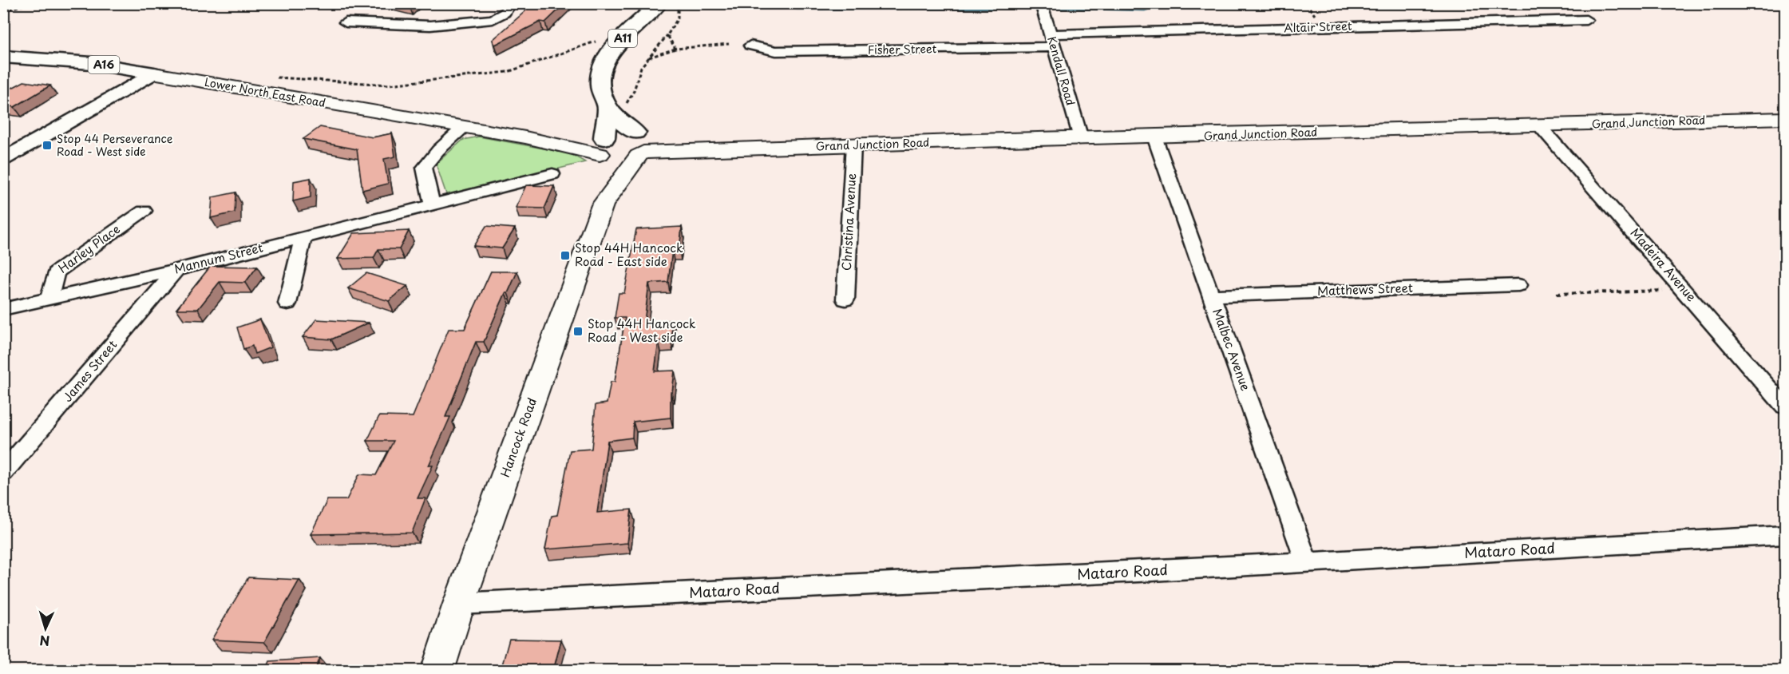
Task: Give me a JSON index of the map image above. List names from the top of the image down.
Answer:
{
  "streets": {
    "main road": [
      "A11",
      "A16",
      "Lower North East Road",
      "Grand Junction Road",
      "Hancock Road"
    ],
    "street": [
      "Altair Street",
      "Fisher Street",
      "Kendall Road",
      "Christina Avenue",
      "Harley Place",
      "Mannum Street",
      "Madeira Avenue",
      "Matthews Street",
      "Malbec Avenue",
      "James Street",
      "Mataro Road"
    ]
  },
  "crossings": [
    ["Altair Street", "Fisher Street"],
    ["Altair Street", "Kendall Road"],
    ["A11", "Lower North East Road"],
    ["A11", "Hancock Road"],
    ["Fisher Street", "Kendall Road"],
    ["Kendall Road", "Grand Junction Road"],
    ["Lower North East Road", "Grand Junction Road"],
    ["Lower North East Road", "Hancock Road"],
    ["Grand Junction Road", "Christina Avenue"],
    ["Grand Junction Road", "Madeira Avenue"],
    ["Grand Junction Road", "Malbec Avenue"],
    ["Grand Junction Road", "Hancock Road"],
    ["Harley Place", "Mannum Street"],
    ["Mannum Street", "James Street"],
    ["Matthews Street", "Malbec Avenue"],
    ["Malbec Avenue", "Mataro Road"],
    ["Hancock Road", "Mataro Road"]
  ],
  "places": {
    "transit": ["Stop 44 Perseverance Road - West side", "Stop 44H Hancock Road - East side", "Stop 44H Hancock Road - West side"]
  },
  "north": "bottom"
}
